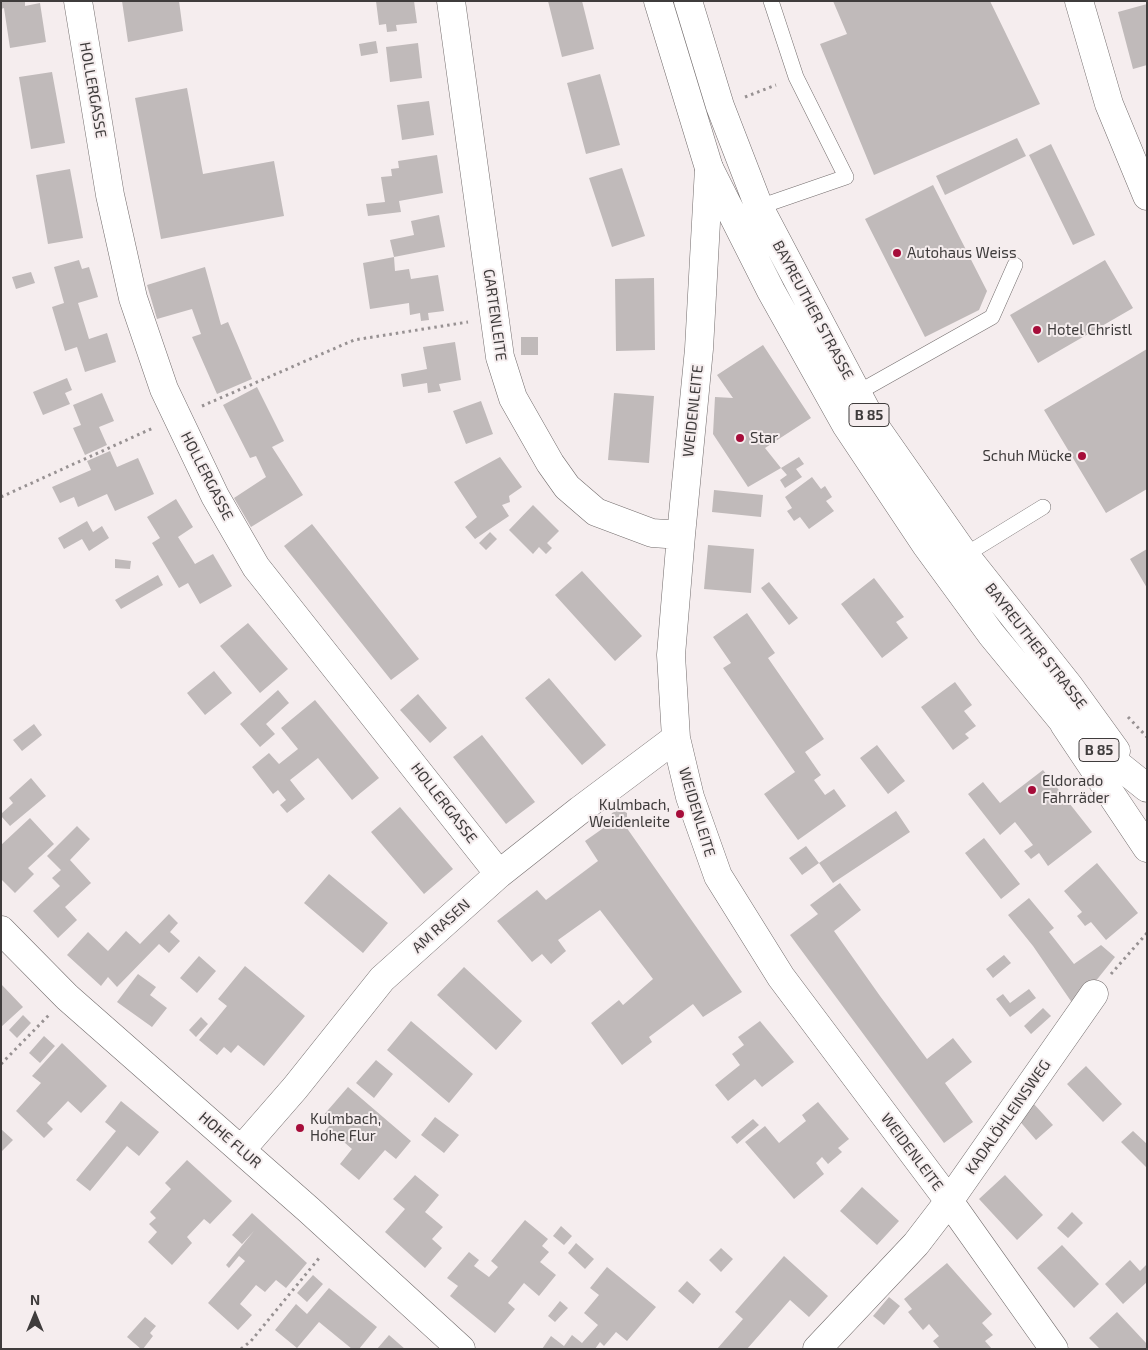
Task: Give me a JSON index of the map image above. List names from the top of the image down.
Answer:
{
  "streets": {
    "street": [
      "HOLLERGASSE",
      "BAYREUTHER STRASSE",
      "GARTENLEITE",
      "WEIDENLEITE",
      "B 85",
      "AM RASEN",
      "KADALÖHLEINSWEG",
      "HOHE FLUR"
    ]
  },
  "crossings": [
    ["HOLLERGASSE", "AM RASEN"],
    ["BAYREUTHER STRASSE", "WEIDENLEITE"],
    ["GARTENLEITE", "WEIDENLEITE"],
    ["WEIDENLEITE", "AM RASEN"],
    ["WEIDENLEITE", "KADALÖHLEINSWEG"],
    ["AM RASEN", "HOHE FLUR"]
  ],
  "places": [
    "Autohaus Weiss",
    "Hotel Christl",
    "Star",
    "Schuh Mücke",
    "Eldorado Fahrräder",
    "Kulmbach, Weidenleite",
    "Kulmbach, Hohe Flur"
  ],
  "north": "top"
}
